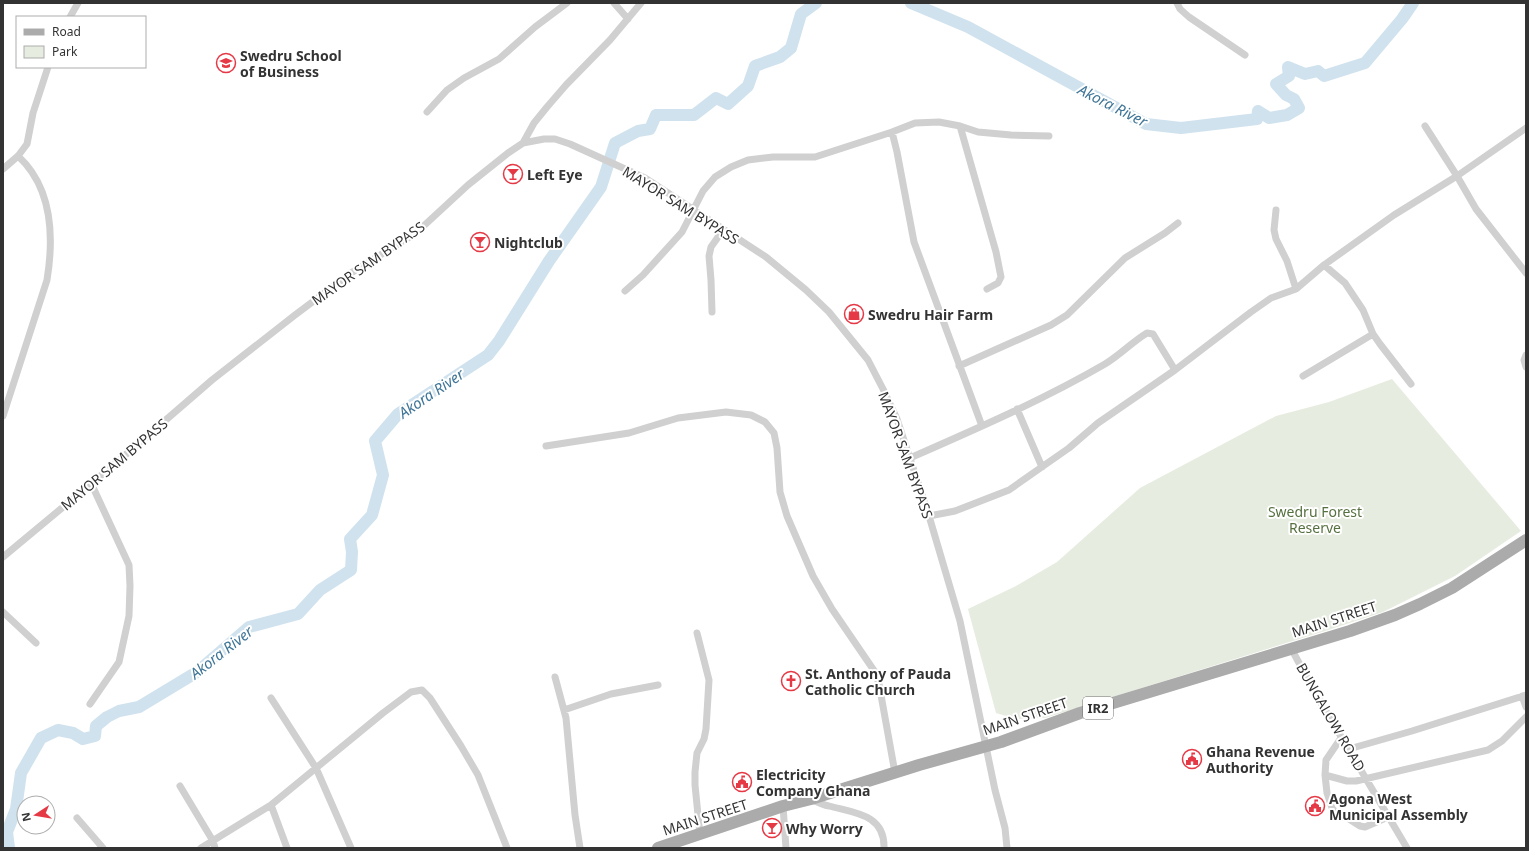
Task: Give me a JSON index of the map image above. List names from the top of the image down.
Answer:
{
  "streets": {
    "main road": ["MAIN STREET", "IR2"],
    "street": ["MAYOR SAM BYPASS", "BUNGALOW ROAD"]
  },
  "crossings": [
    ["MAYOR SAM BYPASS", "MAIN STREET"],
    ["MAIN STREET", "BUNGALOW ROAD"]
  ],
  "water": ["Akora River"],
  "parks": ["Swedru Forest Reserve"],
  "places": {
    "school or university": ["Swedru School of Business"],
    "bar": ["Left Eye", "Nightclub", "Why Worry"],
    "shop": ["Swedru Hair Farm"],
    "church": ["St. Anthony of Pauda Catholic Church"],
    "public building": ["Ghana Revenue Authority", "Electricity Company Ghana", "Agona West Municipal Assembly"]
  },
  "legend": ["Road", "Park"],
  "north": "left"
}
